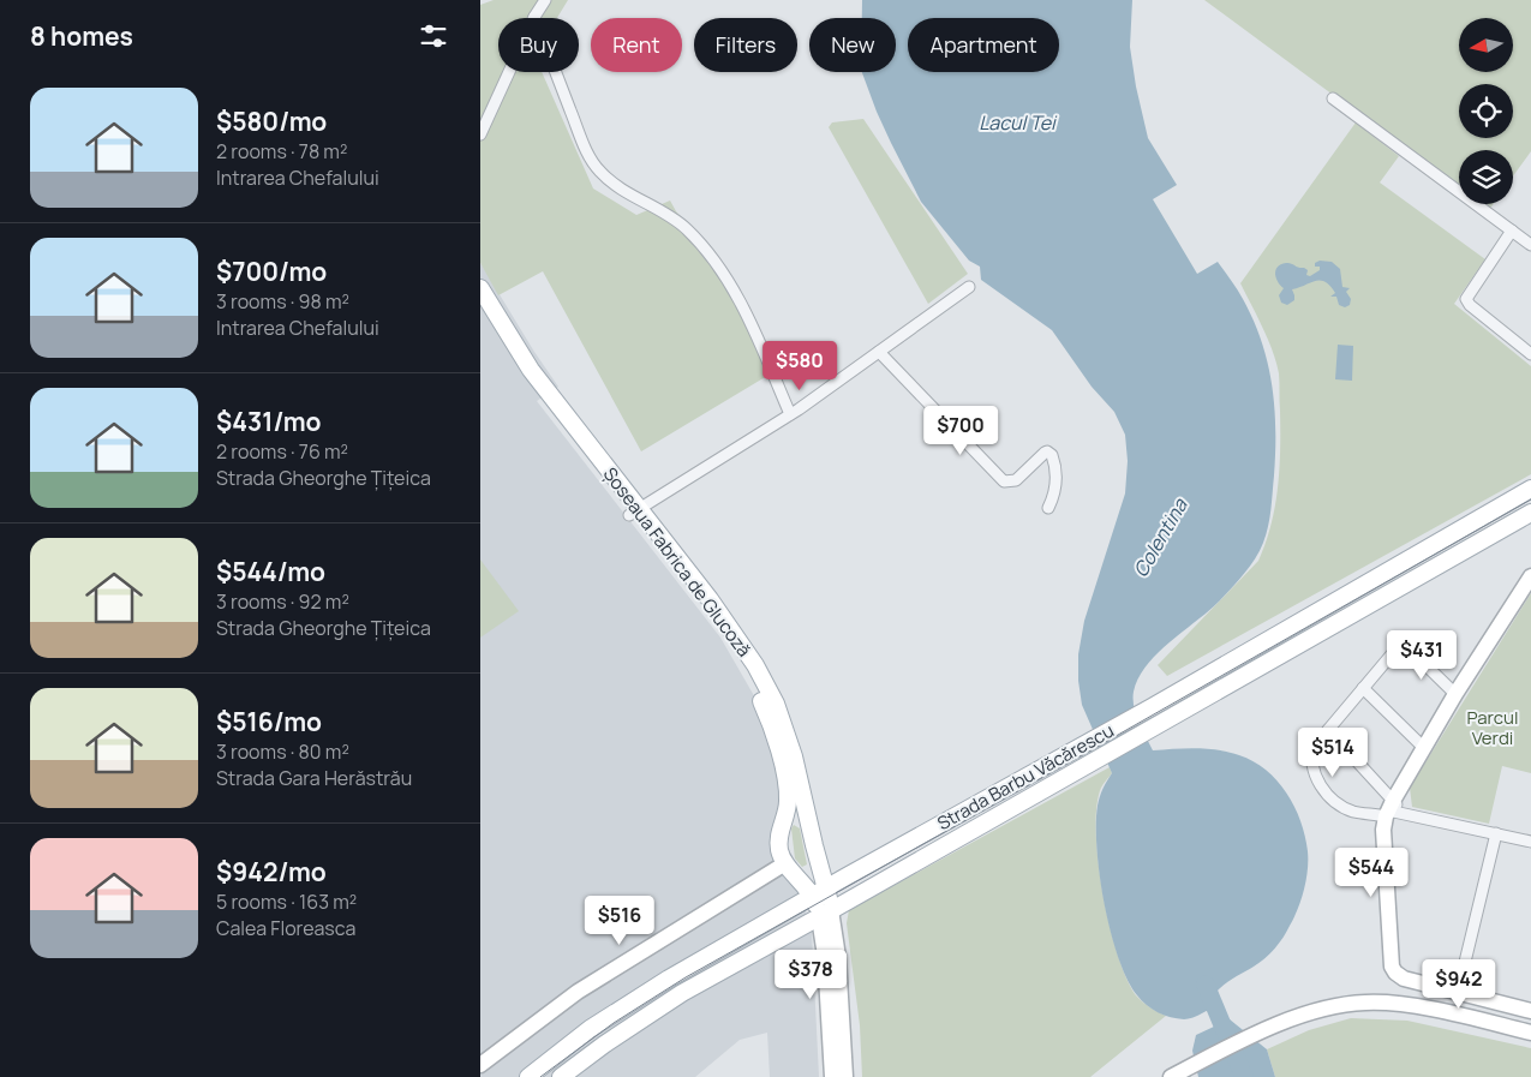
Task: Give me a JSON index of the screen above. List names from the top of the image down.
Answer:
{
  "streets": {
    "main road": ["Șoseaua Fabrica de Glucoză", "Strada Barbu Văcărescu"]
  },
  "crossings": [
    ["Șoseaua Fabrica de Glucoză", "Strada Barbu Văcărescu"]
  ],
  "water": ["Lacul Tei", "Colentina"],
  "parks": ["Parcul Verdi"],
  "north": "left",
  "page": {
    "heading": "8 homes",
    "chip": [
      "Buy",
      "Rent",
      "Filters",
      "New",
      "Apartment"
    ],
    "list": [
      {
        "name": "$580/mo",
        "note": "2 rooms · 78 m² · Intrarea Chefalului"
      },
      {
        "name": "$700/mo",
        "note": "3 rooms · 98 m² · Intrarea Chefalului"
      },
      {
        "name": "$431/mo",
        "note": "2 rooms · 76 m² · Strada Gheorghe Țițeica"
      },
      {
        "name": "$544/mo",
        "note": "3 rooms · 92 m² · Strada Gheorghe Țițeica"
      },
      {
        "name": "$516/mo",
        "note": "3 rooms · 80 m² · Strada Gara Herăstrău"
      },
      {
        "name": "$942/mo",
        "note": "5 rooms · 163 m² · Calea Floreasca"
      }
    ],
    "price": [
      "$580",
      "$700",
      "$431",
      "$514",
      "$544",
      "$516",
      "$378",
      "$942"
    ]
  }
}
